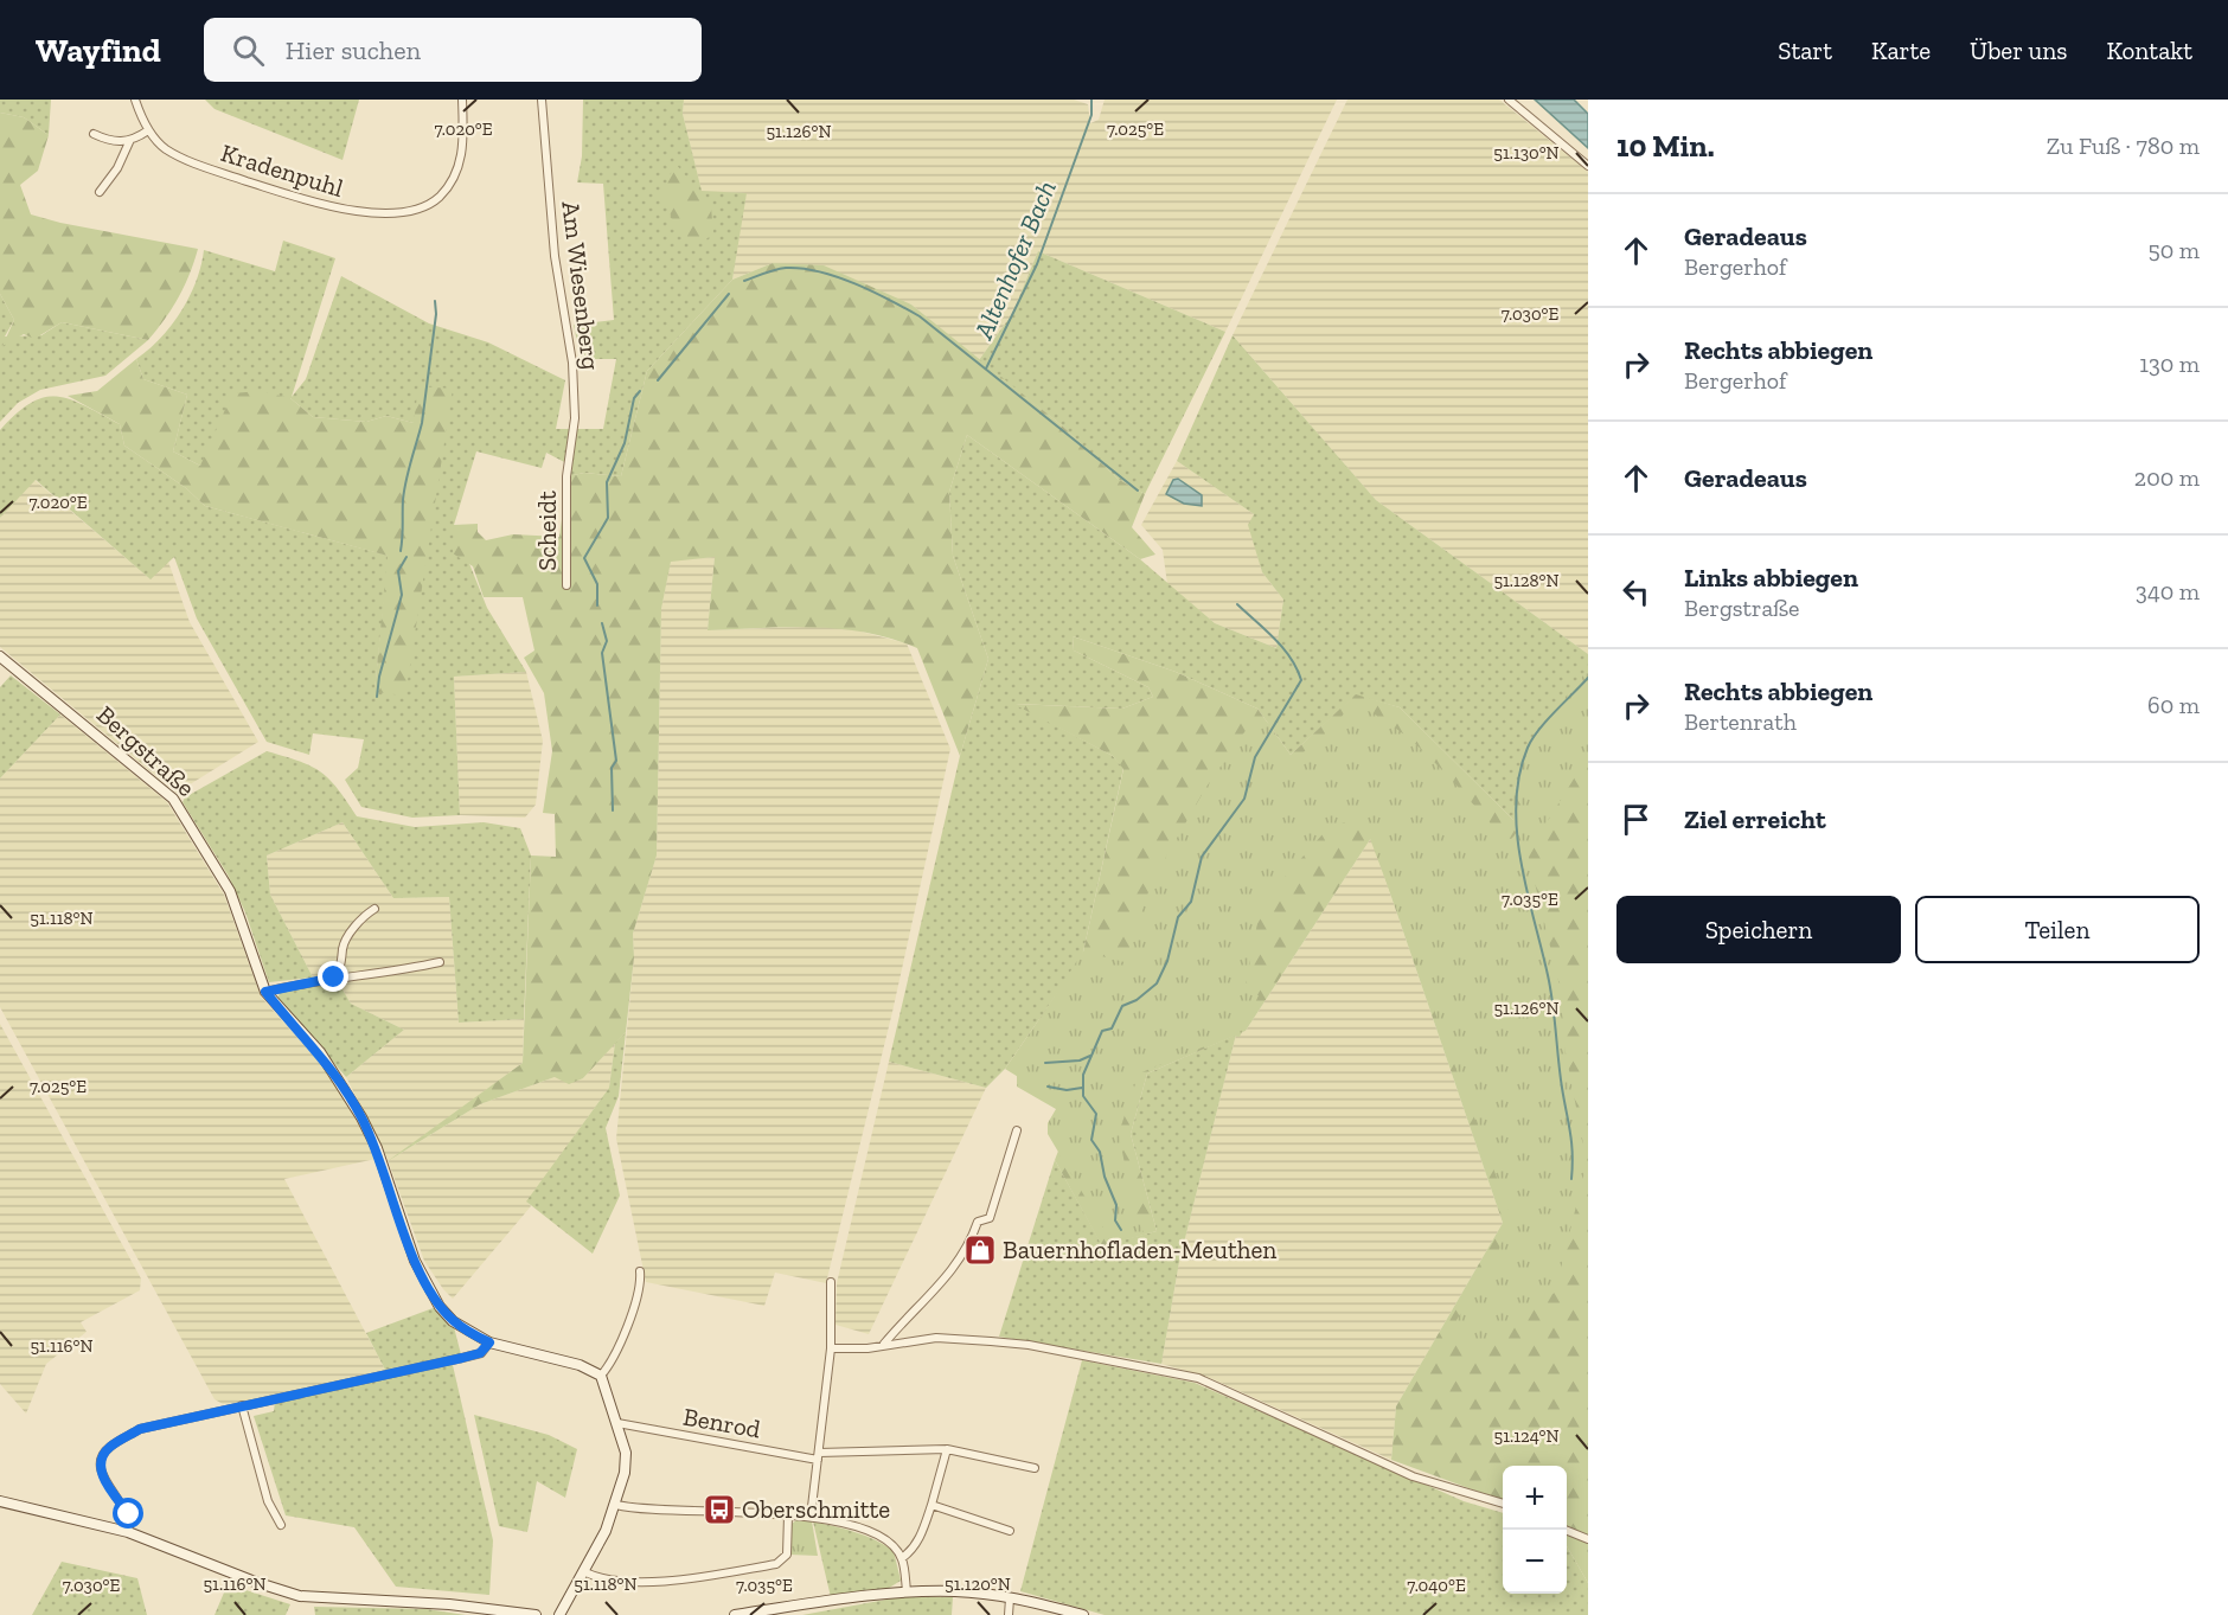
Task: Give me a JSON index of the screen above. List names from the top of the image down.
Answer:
{
  "streets": {
    "street": [
      "Kradenpuhl",
      "Am Wiesenberg",
      "Scheidt",
      "Bergstraße",
      "Benrod"
    ]
  },
  "crossings": [
    ["Am Wiesenberg", "Scheidt"]
  ],
  "water": ["Altenhofer Bach"],
  "places": {
    "shop": ["Bauernhofladen-Meuthen"],
    "bus stop": ["Oberschmitte"]
  },
  "page": {
    "header": "Wayfind",
    "search": "Hier suchen",
    "nav": [
      "Start",
      "Karte",
      "Über uns",
      "Kontakt"
    ],
    "heading": ["10 Min.", "Zu Fuß · 780 m"],
    "list": [
      ["Geradeaus", "Bergerhof", "50 m"],
      ["Rechts abbiegen", "Bergerhof", "130 m"],
      ["Geradeaus", "200 m"],
      ["Links abbiegen", "Bergstraße", "340 m"],
      ["Rechts abbiegen", "Bertenrath", "60 m"],
      "Ziel erreicht"
    ],
    "buttons": ["Speichern", "Teilen"],
    "map_buttons": ["+", "−"]
  },
  "coordinates": [
    "7.020°E",
    "7.025°E",
    "51.126°N",
    "51.130°N",
    "7.030°E",
    "51.128°N",
    "7.035°E",
    "51.118°N",
    "51.116°N",
    "51.124°N",
    "51.120°N",
    "7.040°E"
  ]
}
